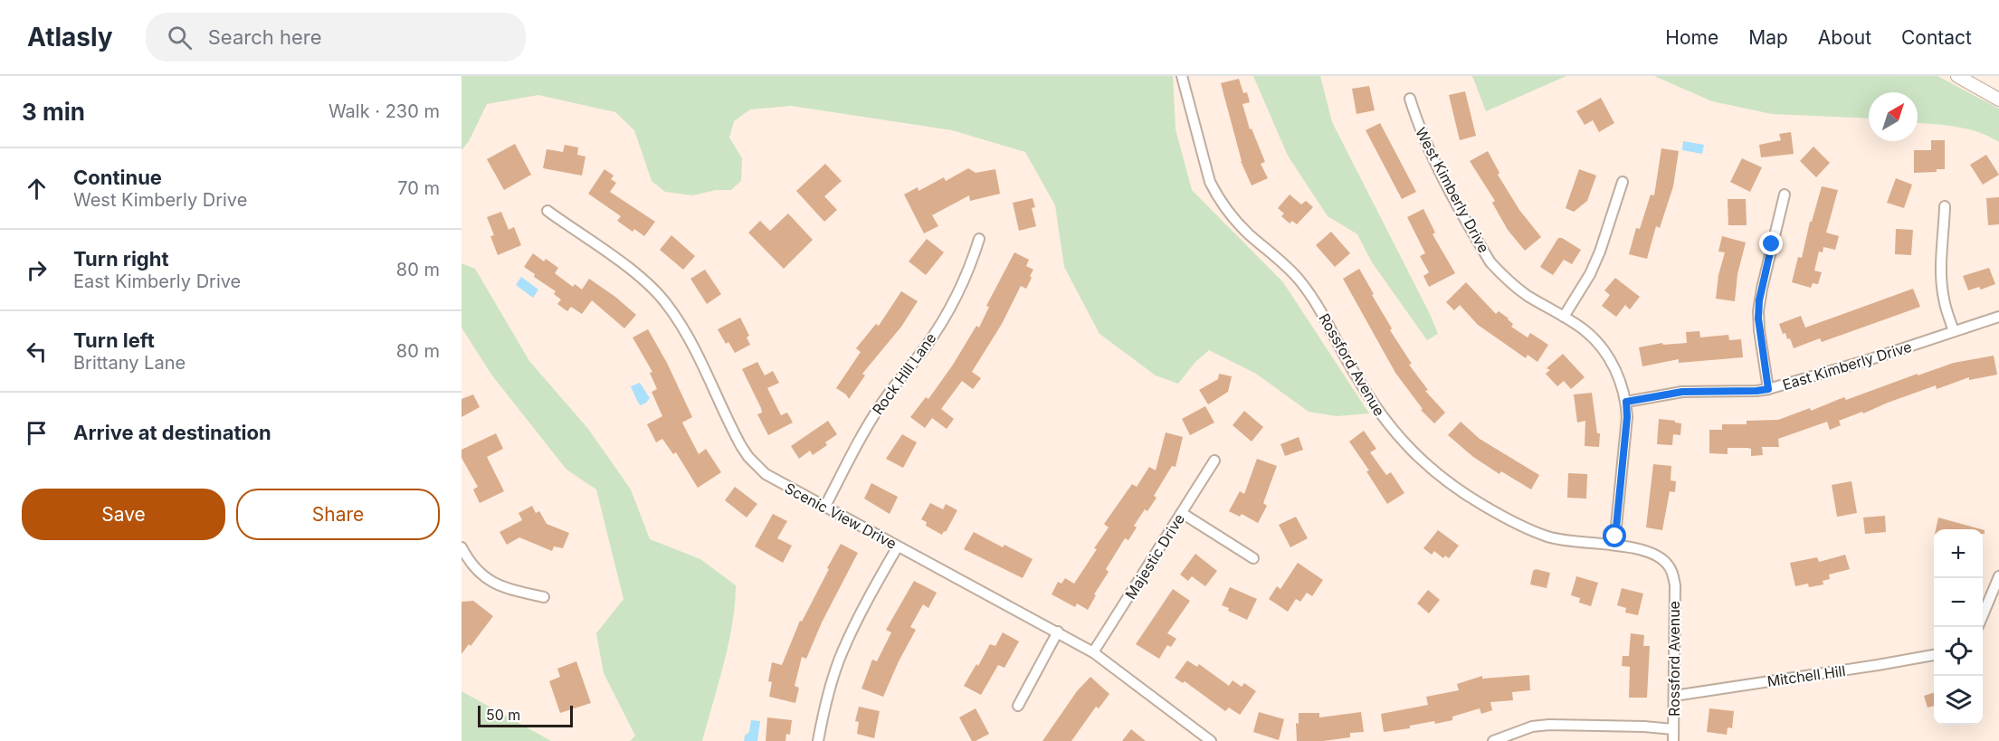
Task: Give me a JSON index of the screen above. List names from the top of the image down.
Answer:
{
  "streets": {
    "street": [
      "West Kimberly Drive",
      "Rossford Avenue",
      "East Kimberly Drive",
      "Rock Hill Lane",
      "Scenic View Drive",
      "Majestic Drive",
      "Mitchell Hill"
    ]
  },
  "crossings": [
    ["West Kimberly Drive", "Rossford Avenue"],
    ["West Kimberly Drive", "East Kimberly Drive"],
    ["Rossford Avenue", "Mitchell Hill"],
    ["Rock Hill Lane", "Scenic View Drive"],
    ["Scenic View Drive", "Majestic Drive"]
  ],
  "scale_bar": "50 m",
  "north": "top right",
  "page": {
    "header": "Atlasly",
    "search": "Search here",
    "nav": [
      "Home",
      "Map",
      "About",
      "Contact"
    ],
    "heading": ["3 min", "Walk · 230 m"],
    "list": [
      ["Continue", "West Kimberly Drive", "70 m"],
      ["Turn right", "East Kimberly Drive", "80 m"],
      ["Turn left", "Brittany Lane", "80 m"],
      "Arrive at destination"
    ],
    "buttons": ["Save", "Share"],
    "map_buttons": ["+", "−"],
    "scale": "50 m"
  }
}
